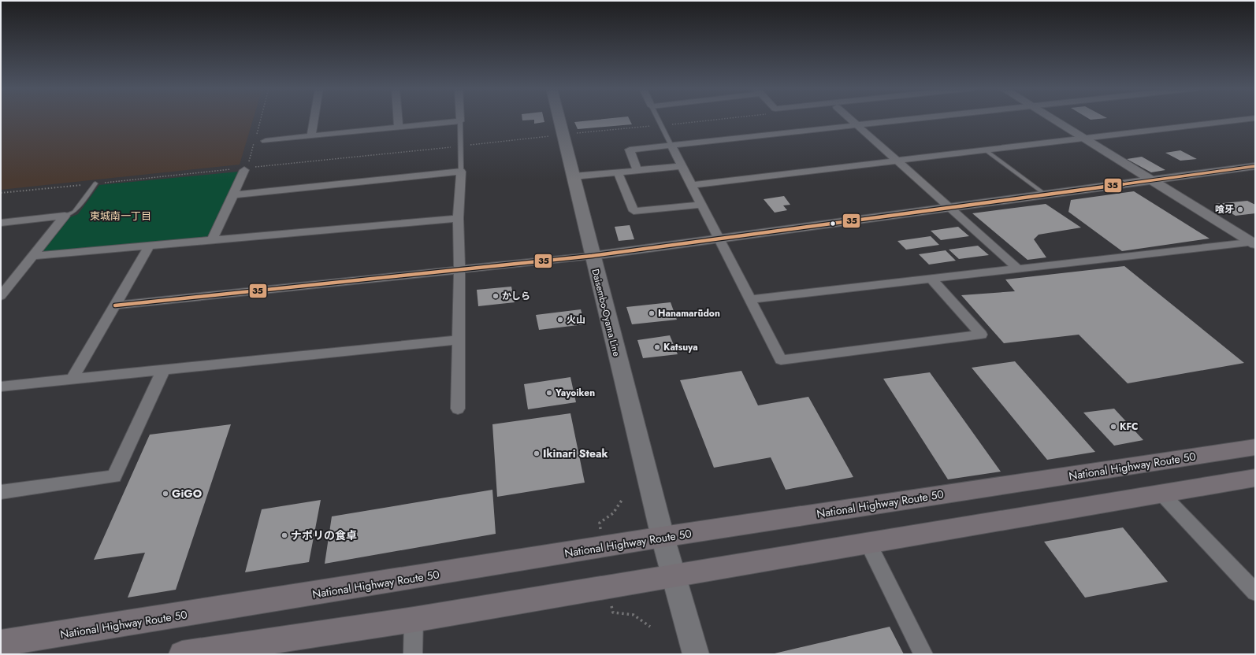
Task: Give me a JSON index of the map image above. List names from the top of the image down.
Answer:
{
  "streets": {
    "highway": ["National Highway Route 50"],
    "main road": ["Daisembo-Oyama Line"]
  },
  "crossings": [
    ["Daisembo-Oyama Line", "National Highway Route 50"]
  ],
  "districts": ["東城南一丁目"],
  "places": [
    "喰牙",
    "かしら",
    "Hanamarūdon",
    "火山",
    "Katsuya",
    "Yayoiken",
    "KFC",
    "Ikinari Steak",
    "GiGO",
    "ナポリの食卓"
  ],
  "lines": ["transit line 35"]
}
